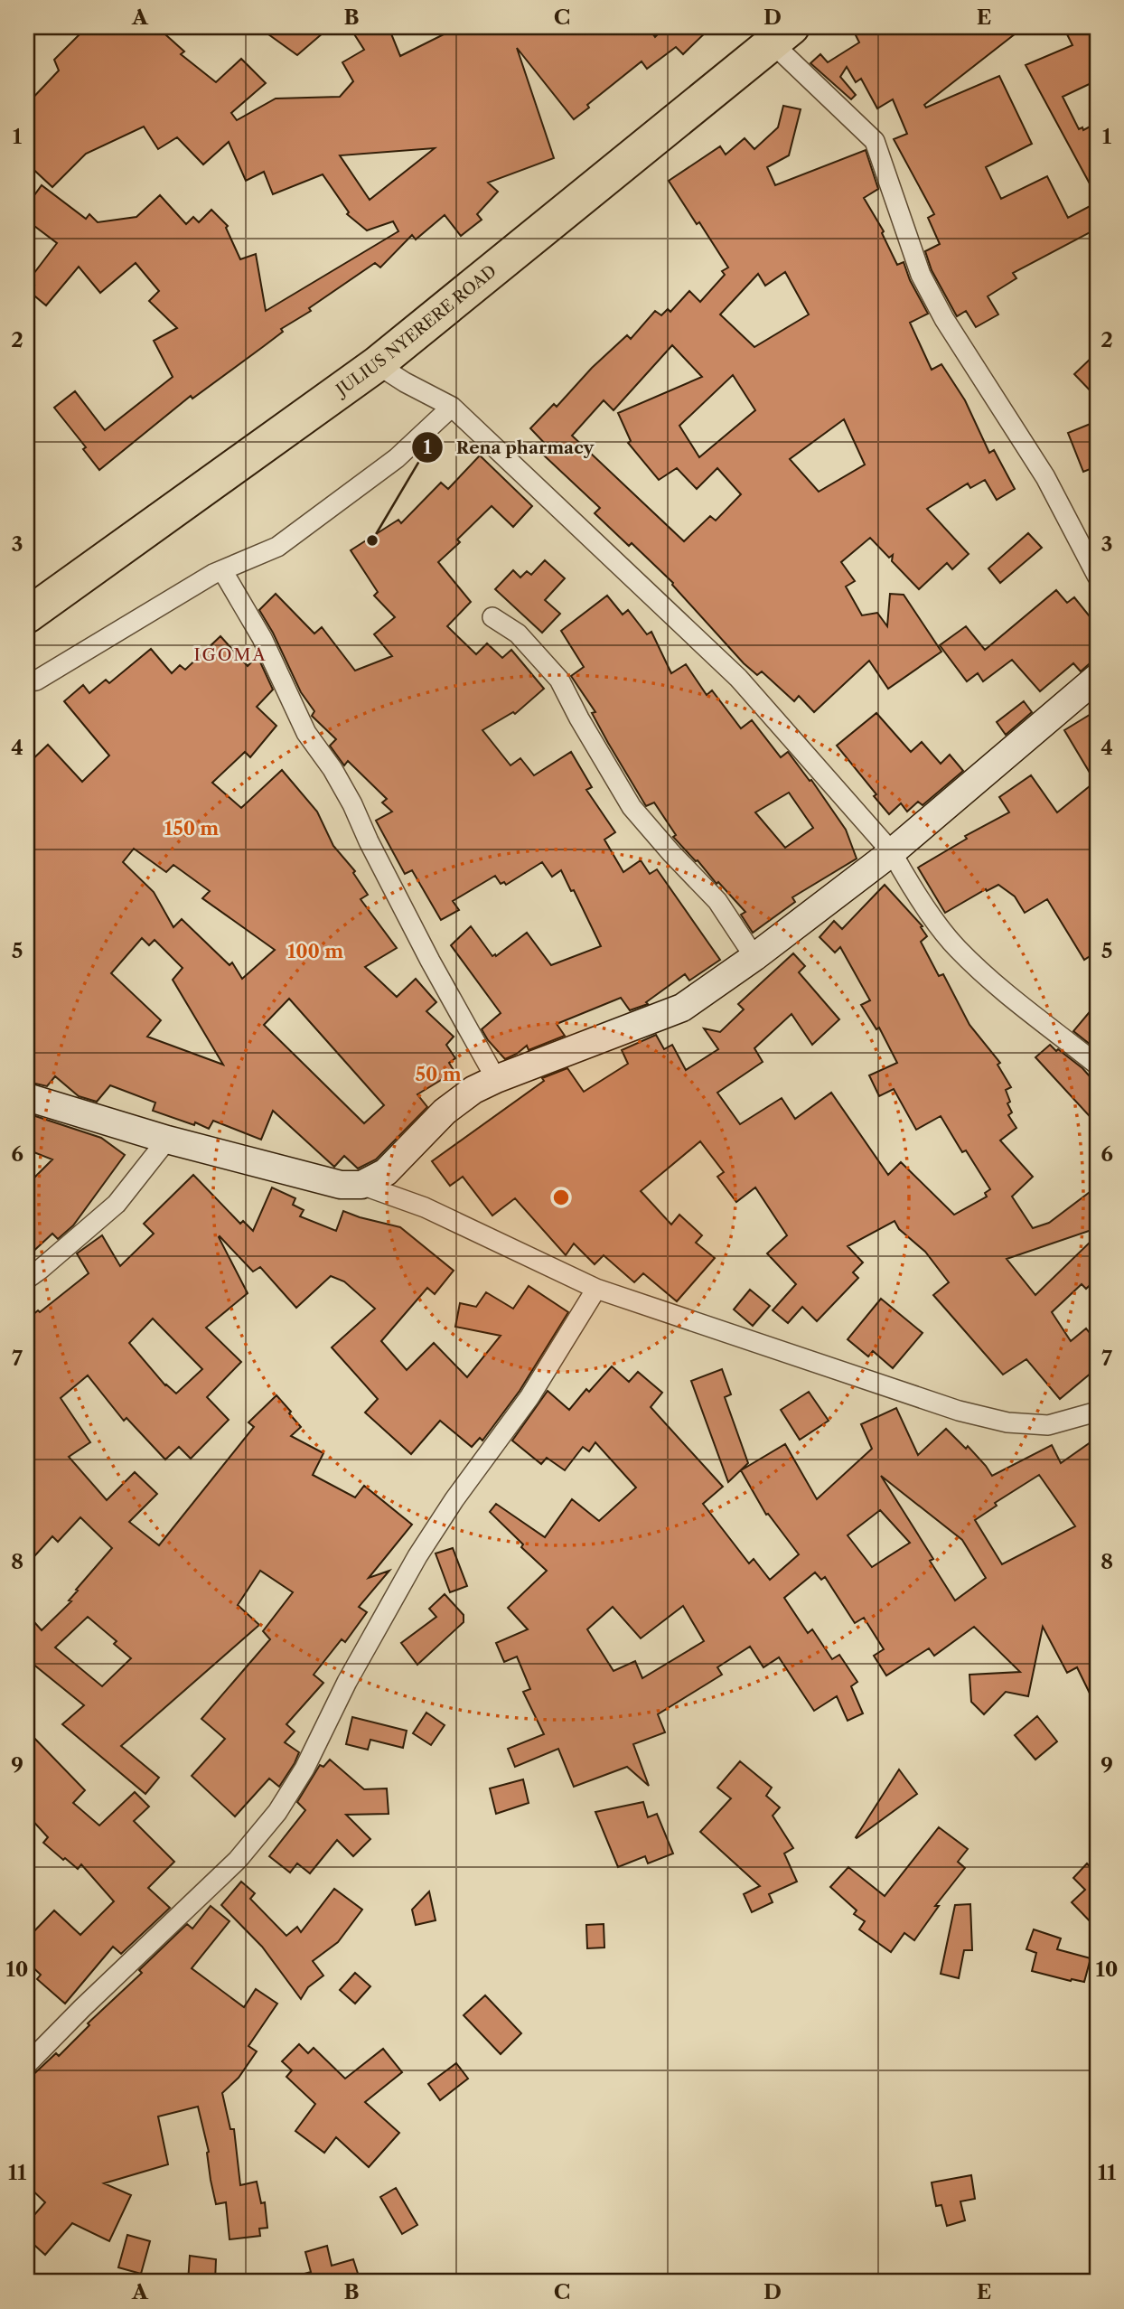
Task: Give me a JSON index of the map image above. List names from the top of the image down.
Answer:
{
  "streets": {
    "highway": ["JULIUS NYERERE ROAD"]
  },
  "districts": ["IGOMA"],
  "places": ["Rena pharmacy"],
  "grid": {
    "columns": [
      "A",
      "B",
      "C",
      "D",
      "E"
    ],
    "rows": [
      "1",
      "2",
      "3",
      "4",
      "5",
      "6",
      "7",
      "8",
      "9",
      "10",
      "11"
    ]
  },
  "rings": ["150 m", "100 m", "50 m"]
}
